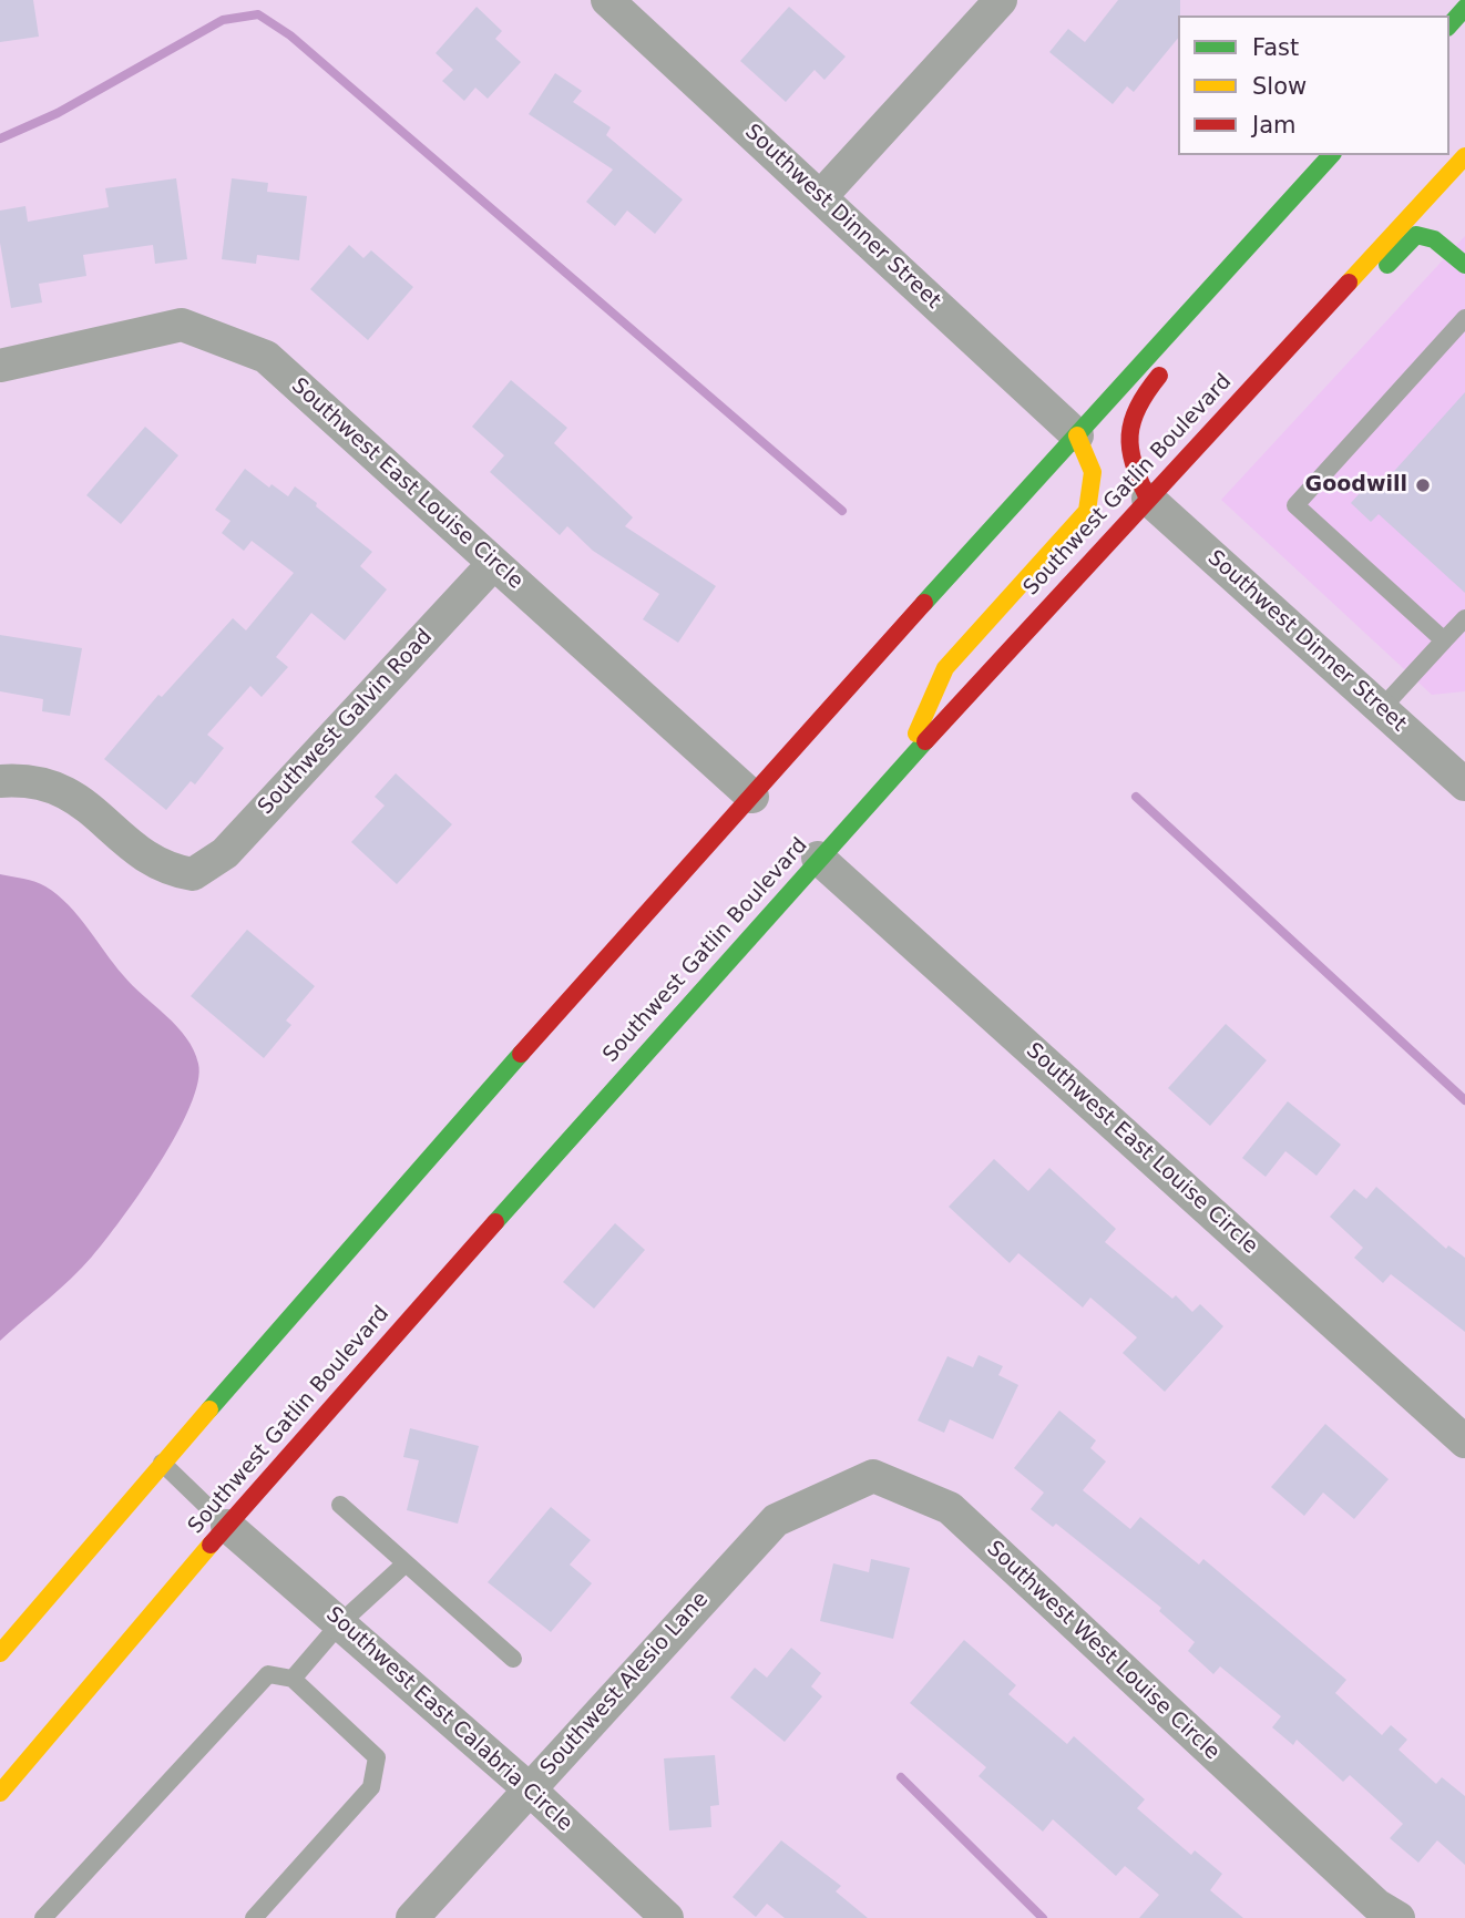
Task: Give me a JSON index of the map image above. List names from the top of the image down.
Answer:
{
  "streets": {
    "main road": ["Southwest Gatlin Boulevard"],
    "street": [
      "Southwest Dinner Street",
      "Southwest East Louise Circle",
      "Southwest Galvin Road",
      "Southwest West Louise Circle",
      "Southwest Alesio Lane",
      "Southwest East Calabria Circle"
    ]
  },
  "crossings": [
    ["Southwest Dinner Street", "Southwest Gatlin Boulevard"],
    ["Southwest East Louise Circle", "Southwest Gatlin Boulevard"],
    ["Southwest East Louise Circle", "Southwest Galvin Road"],
    ["Southwest Gatlin Boulevard", "Southwest East Calabria Circle"],
    ["Southwest West Louise Circle", "Southwest Alesio Lane"],
    ["Southwest Alesio Lane", "Southwest East Calabria Circle"]
  ],
  "places": ["Goodwill"],
  "legend": ["Fast", "Slow", "Jam"]
}
